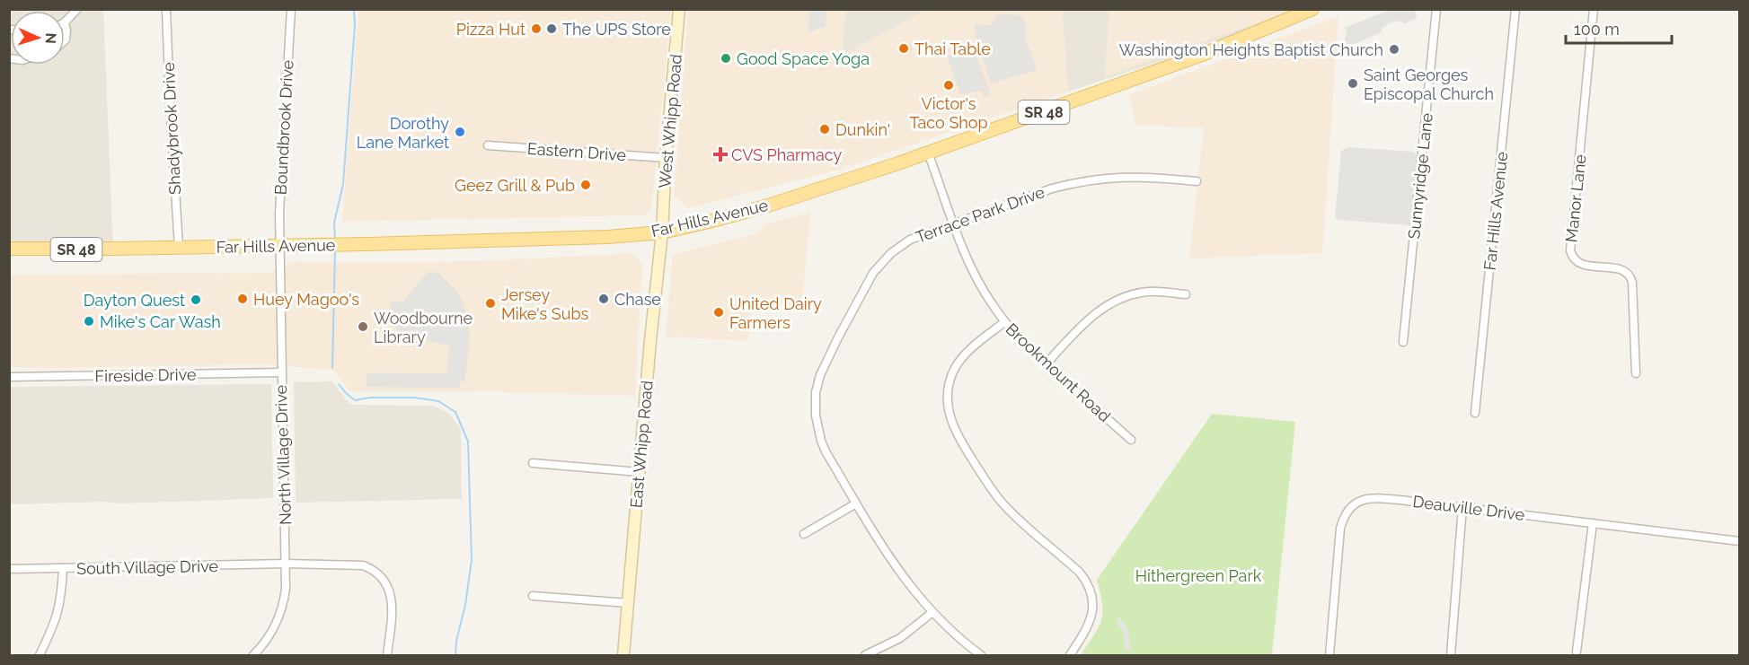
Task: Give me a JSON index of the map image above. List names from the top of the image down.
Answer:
{
  "streets": {
    "main road": [
      "SR 48",
      "West Whipp Road",
      "Far Hills Avenue",
      "East Whipp Road"
    ],
    "street": [
      "Boundbrook Drive",
      "Shadybrook Drive",
      "Eastern Drive",
      "Sunnyridge Lane",
      "Manor Lane",
      "Terrace Park Drive",
      "Brookmount Road",
      "Fireside Drive",
      "North Village Drive",
      "Deauville Drive",
      "South Village Drive"
    ]
  },
  "crossings": [
    ["West Whipp Road", "Eastern Drive"],
    ["West Whipp Road", "Far Hills Avenue"],
    ["West Whipp Road", "East Whipp Road"],
    ["Boundbrook Drive", "Far Hills Avenue"],
    ["Boundbrook Drive", "North Village Drive"],
    ["Shadybrook Drive", "Far Hills Avenue"],
    ["Far Hills Avenue", "Brookmount Road"],
    ["Far Hills Avenue", "East Whipp Road"],
    ["Far Hills Avenue", "North Village Drive"],
    ["Terrace Park Drive", "Brookmount Road"],
    ["Fireside Drive", "North Village Drive"],
    ["North Village Drive", "South Village Drive"]
  ],
  "parks": ["Hithergreen Park"],
  "places": {
    "other": [
      "Pizza Hut",
      "The UPS Store",
      "Thai Table",
      "Washington Heights Baptist Church",
      "Good Space Yoga",
      "Saint Georges Episcopal Church",
      "Victor's Taco Shop",
      "Dunkin'",
      "Dorothy Lane Market",
      "Geez Grill & Pub",
      "Huey Magoo's",
      "Chase",
      "Dayton Quest",
      "Jersey Mike's Subs",
      "United Dairy Farmers",
      "Mike's Car Wash",
      "Woodbourne Library"
    ],
    "health": ["CVS Pharmacy"]
  },
  "scale_bar": "100 m",
  "north": "right"
}
